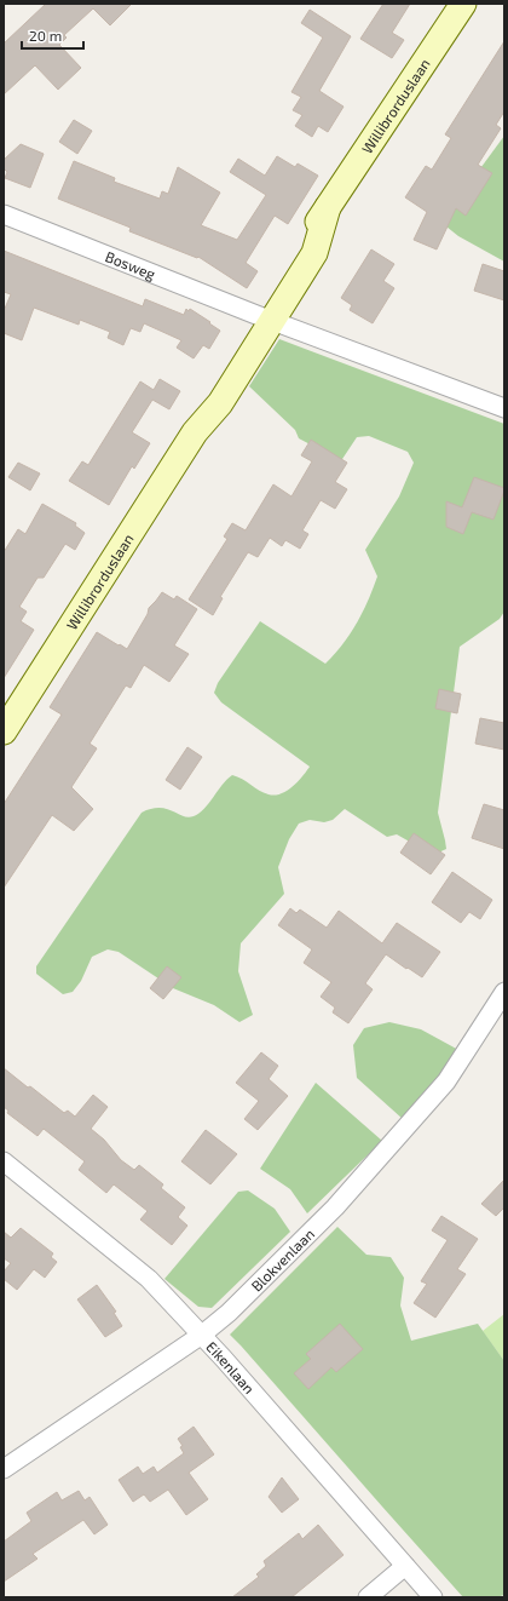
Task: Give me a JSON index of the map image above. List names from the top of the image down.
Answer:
{
  "streets": {
    "main road": ["Willibrorduslaan"],
    "street": ["Bosweg", "Blokvenlaan", "Eikenlaan"]
  },
  "crossings": [
    ["Willibrorduslaan", "Bosweg"],
    ["Blokvenlaan", "Eikenlaan"]
  ],
  "scale_bar": "20 m"
}
